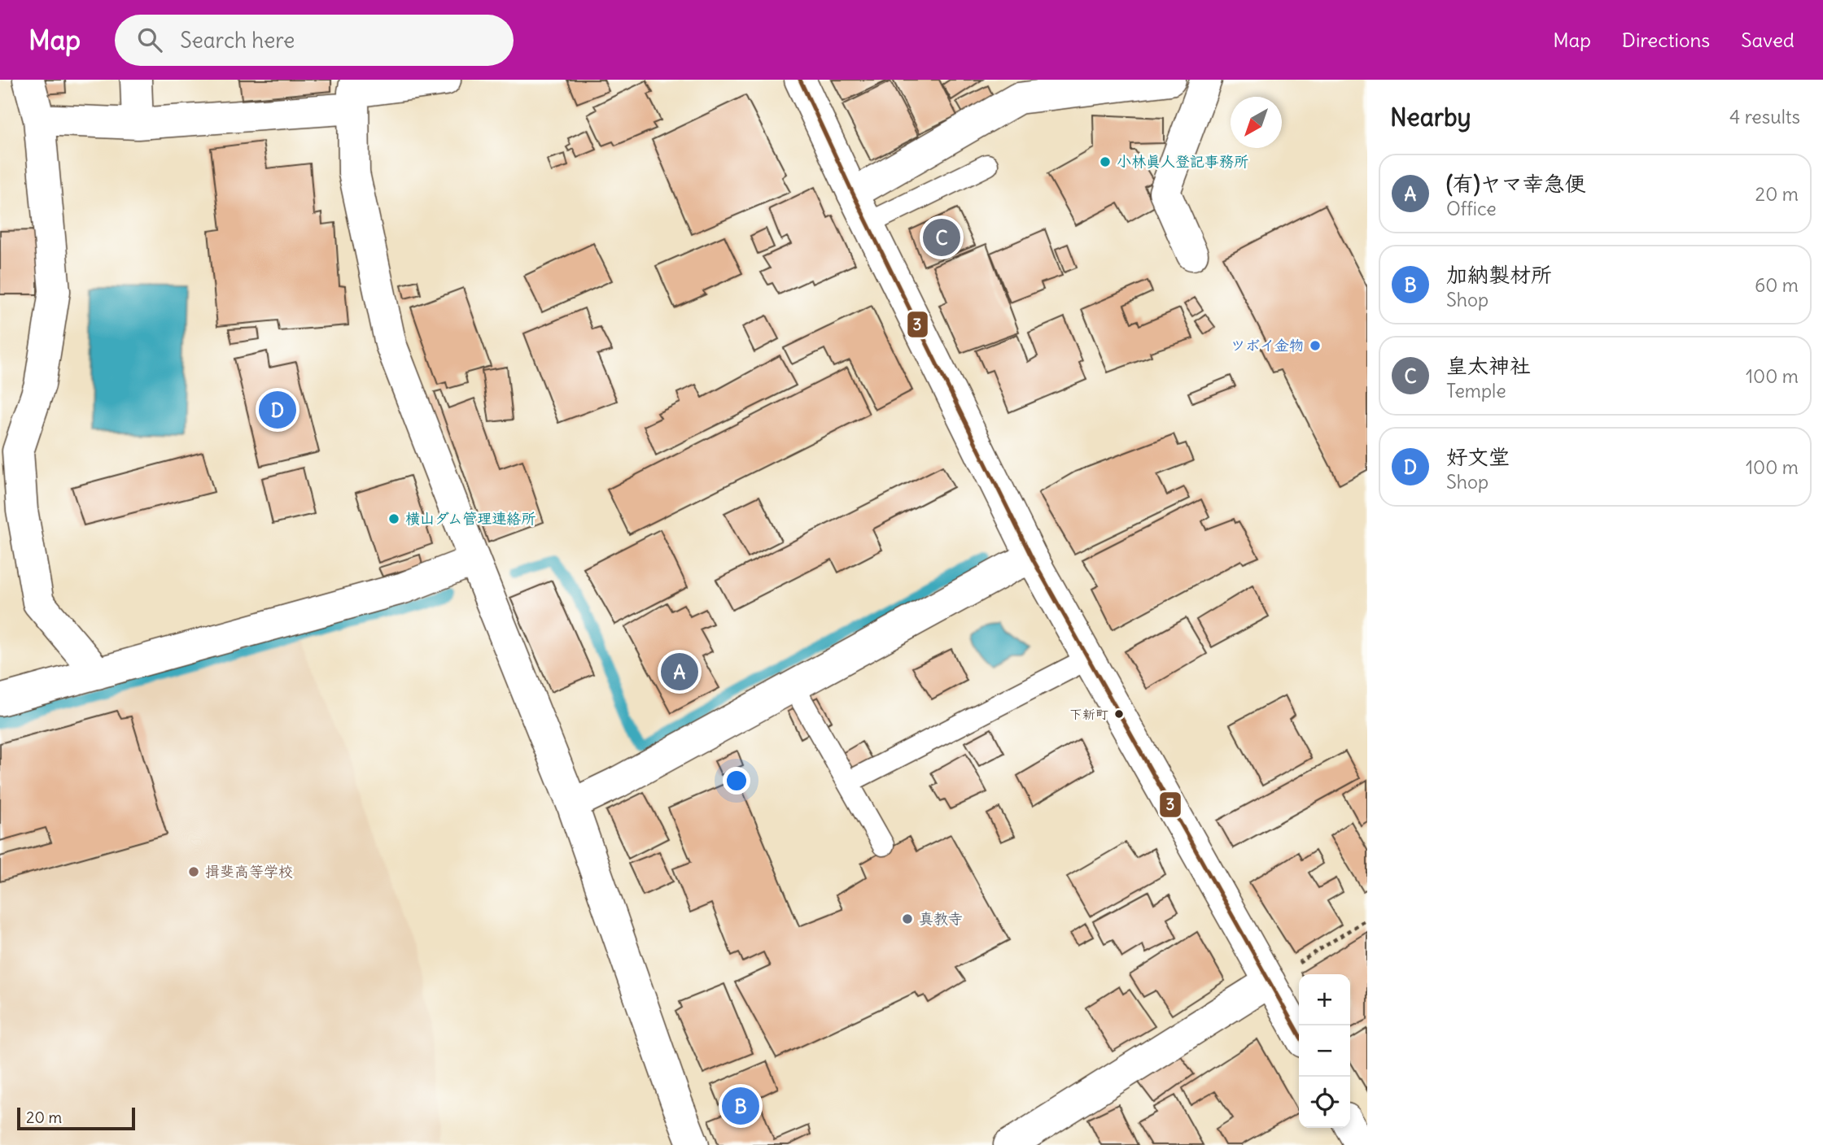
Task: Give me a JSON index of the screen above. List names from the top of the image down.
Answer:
{
  "places": [
    "小林眞人登記事務所",
    "ツボイ金物",
    "横山ダム管理連絡所",
    "下新町",
    "揖斐高等学校",
    "真教寺"
  ],
  "lines": ["transit line 3"],
  "scale_bar": "20 m",
  "north": "bottom left",
  "page": {
    "header": "Map",
    "search": "Search here",
    "nav": ["Map", "Directions", "Saved"],
    "heading": ["Nearby", "4 results"],
    "list": [
      {
        "mark": "A",
        "name": "(有)ヤマ幸急便",
        "note": "Office",
        "value": "20 m"
      },
      {
        "mark": "B",
        "name": "加納製材所",
        "note": "Shop",
        "value": "60 m"
      },
      {
        "mark": "C",
        "name": "皇太神社",
        "note": "Temple",
        "value": "100 m"
      },
      {
        "mark": "D",
        "name": "好文堂",
        "note": "Shop",
        "value": "100 m"
      }
    ],
    "pins": [
      "C",
      "D",
      "A",
      "B"
    ],
    "map_buttons": ["+", "−"],
    "scale": "20 m"
  }
}
